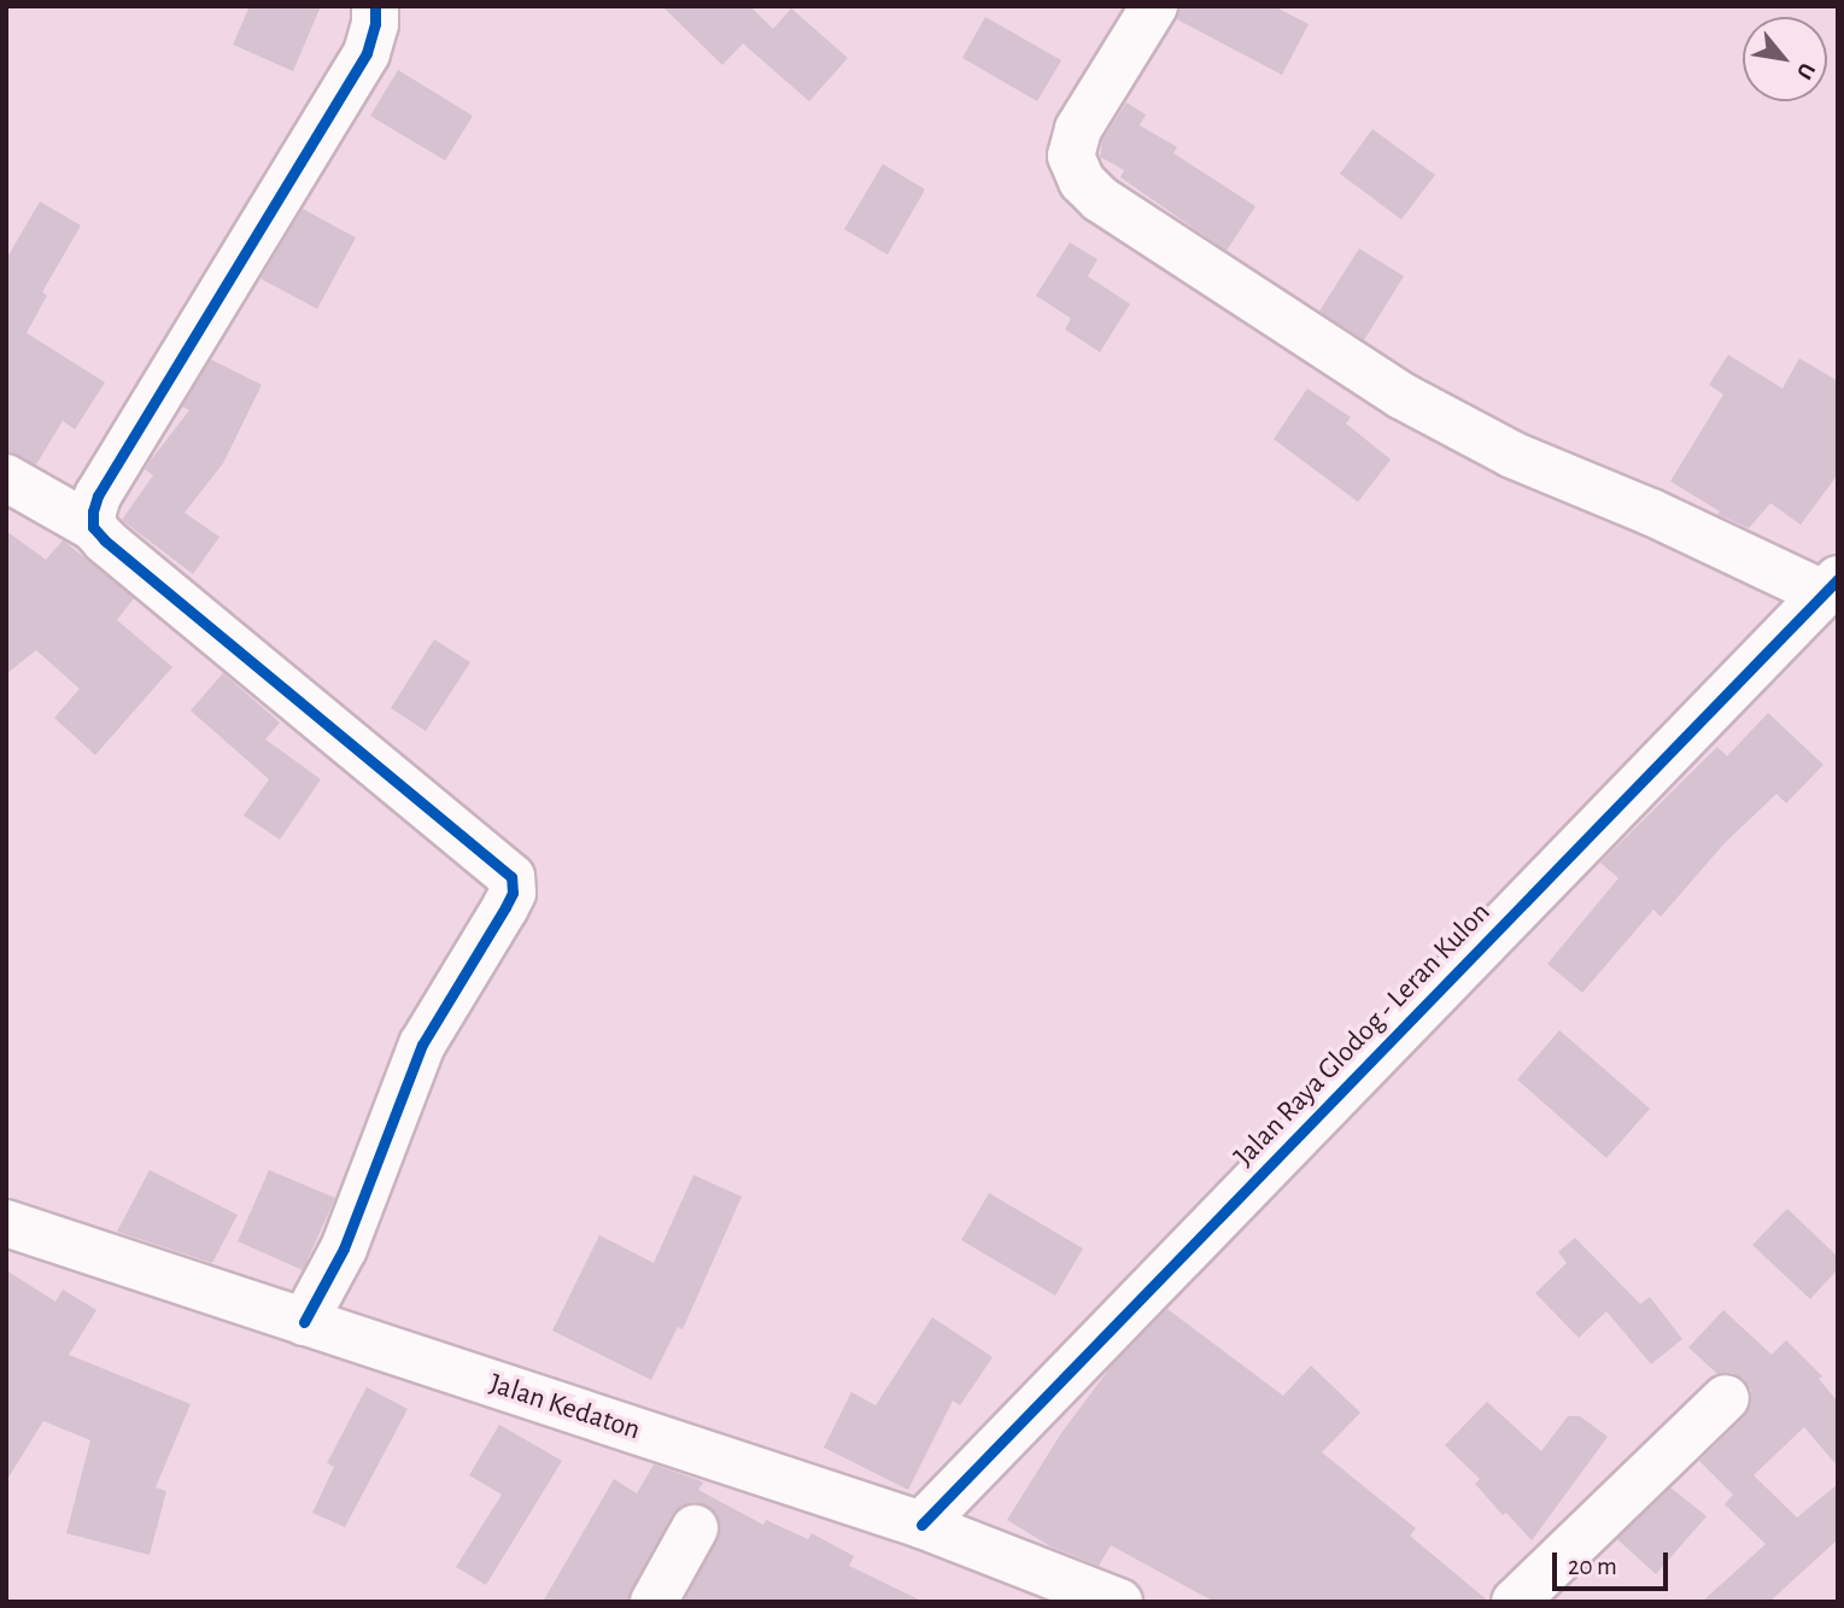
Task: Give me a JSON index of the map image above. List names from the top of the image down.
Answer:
{
  "streets": {
    "street": ["Jalan Raya Glodog - Leran Kulon", "Jalan Kedaton"]
  },
  "crossings": [
    ["Jalan Raya Glodog - Leran Kulon", "Jalan Kedaton"]
  ],
  "scale_bar": "20 m",
  "north": "bottom right"
}
